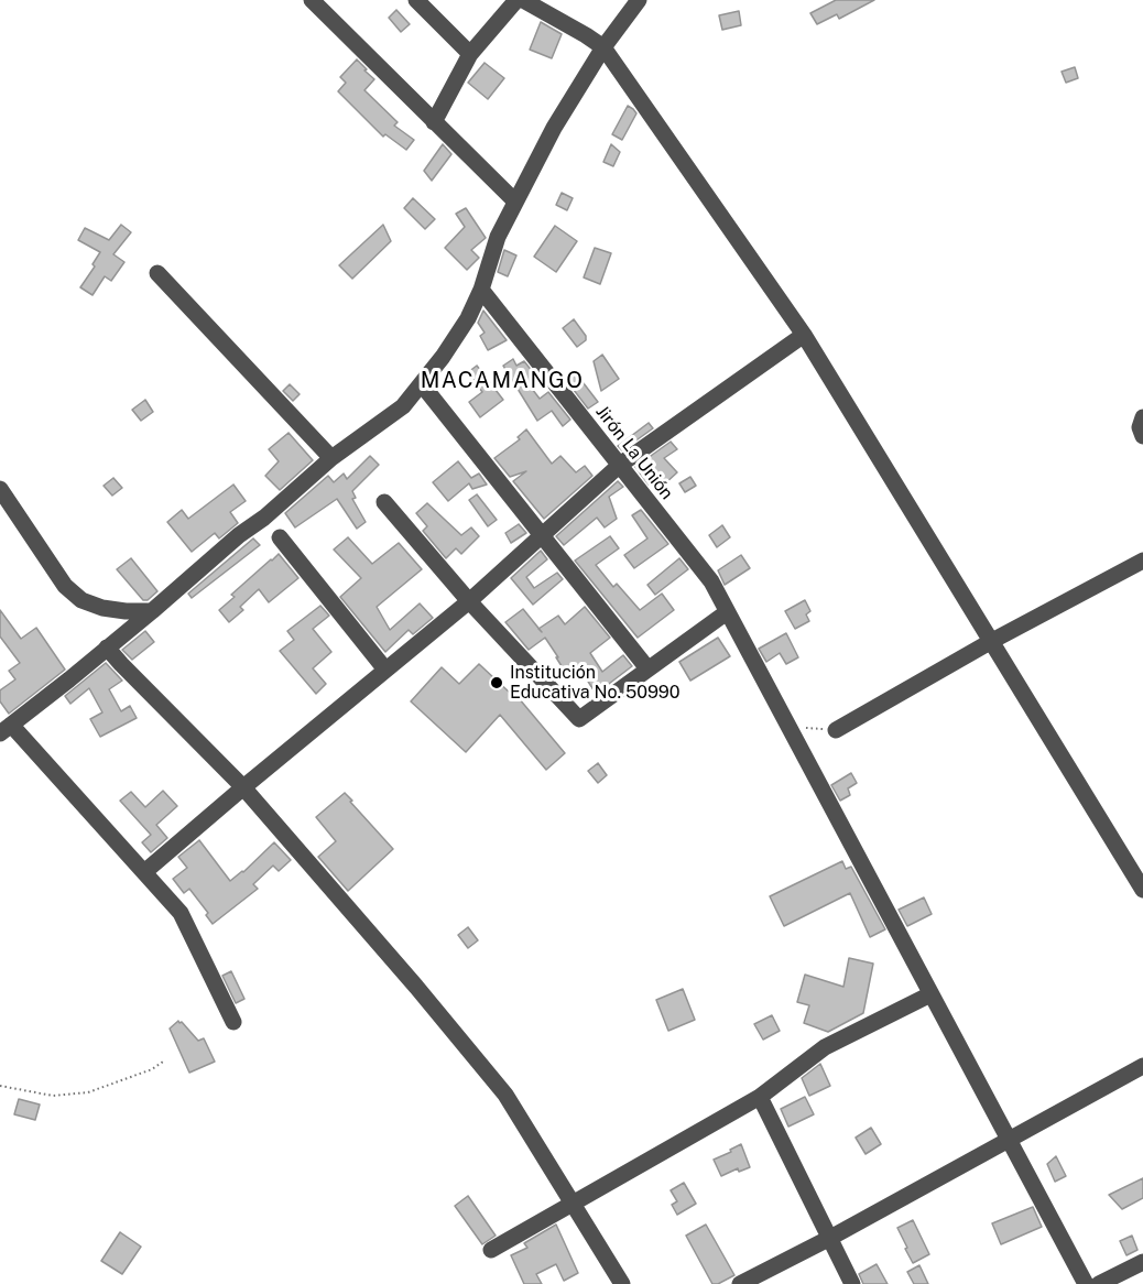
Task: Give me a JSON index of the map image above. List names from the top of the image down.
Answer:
{
  "streets": {
    "street": ["Jirón La Unión"]
  },
  "districts": ["MACAMANGO"],
  "places": ["Institución Educativa No. 50990"]
}
